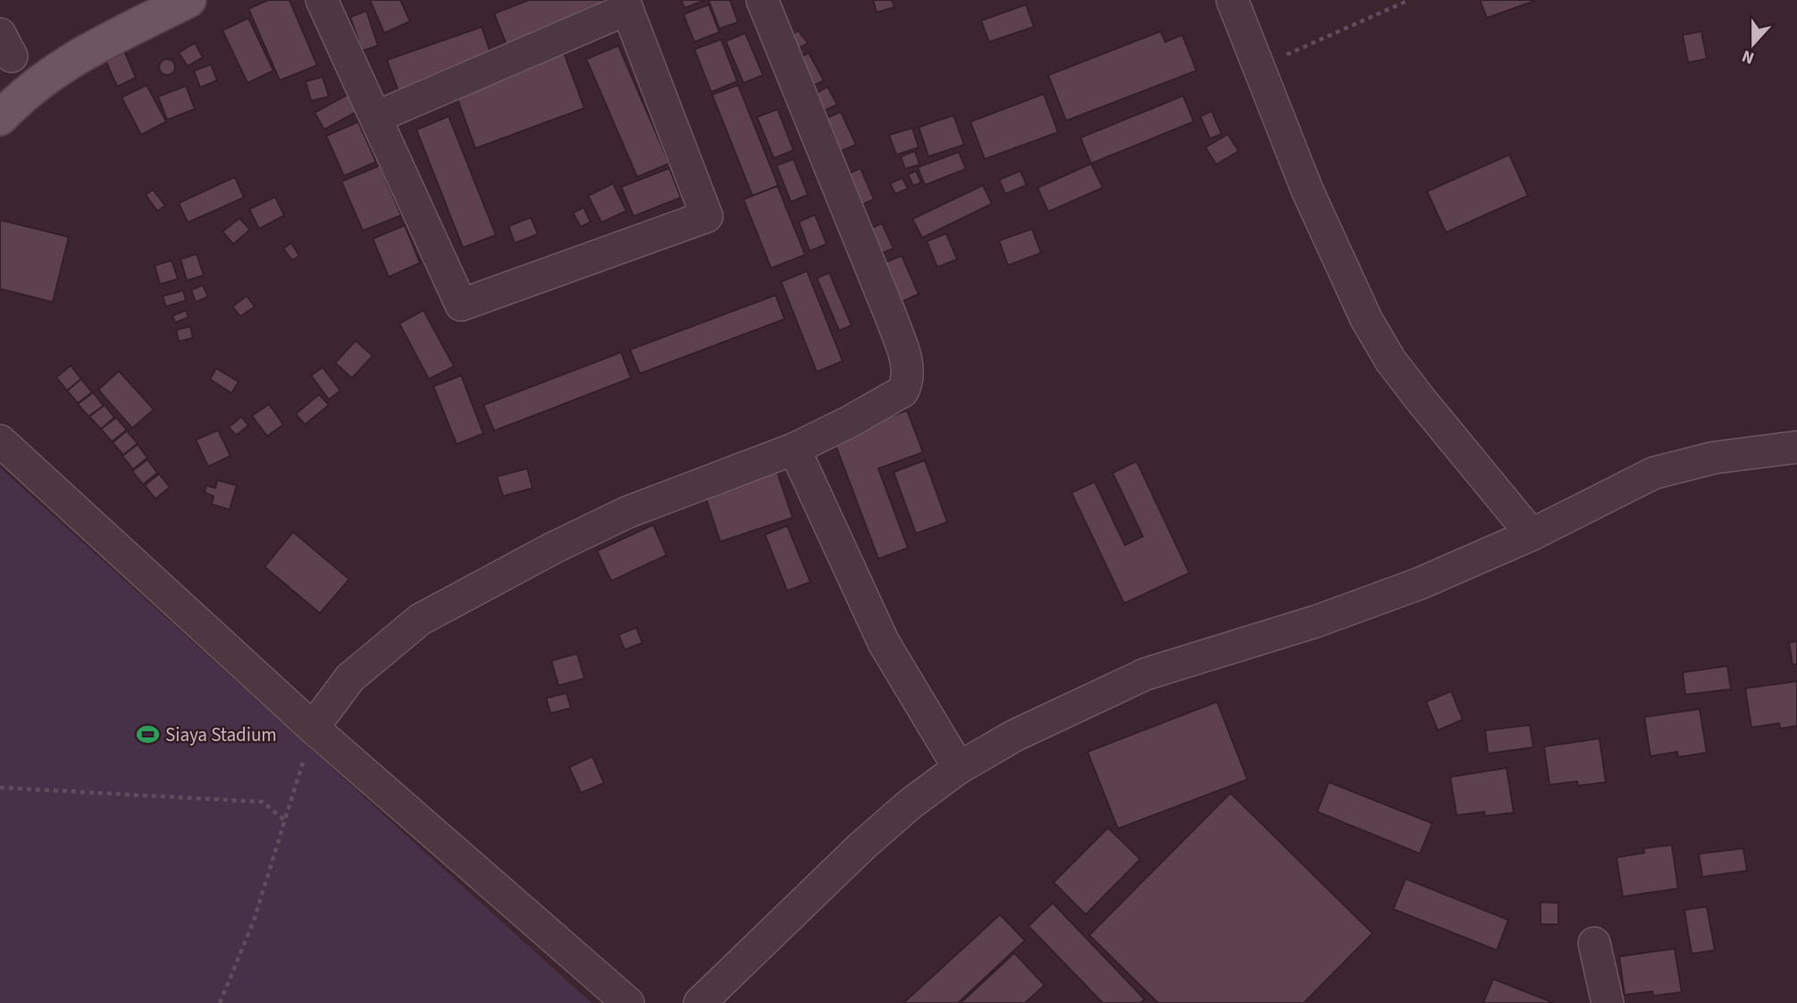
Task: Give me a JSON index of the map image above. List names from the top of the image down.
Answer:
{
  "places": {
    "sports": ["Siaya Stadium"]
  },
  "north": "bottom"
}
